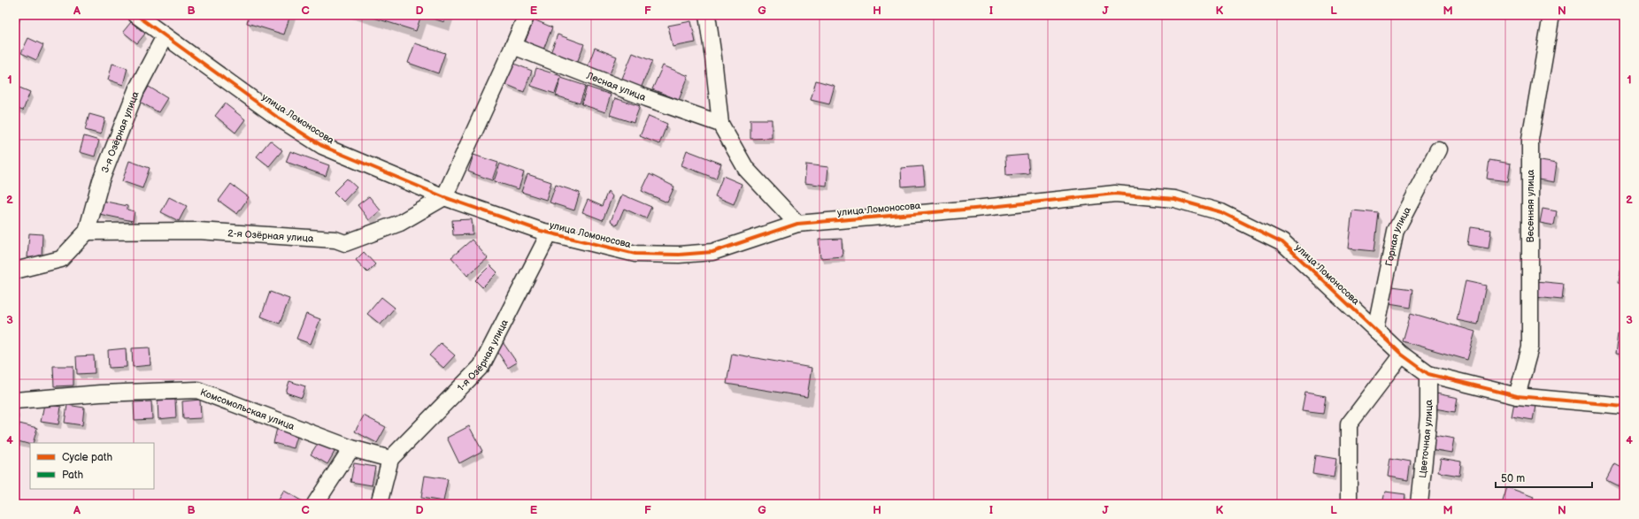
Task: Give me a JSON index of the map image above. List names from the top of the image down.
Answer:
{
  "streets": {
    "street": [
      "Лесная улица",
      "улица Ломоносова",
      "3-я Озёрная улица",
      "Весенняя улица",
      "2-я Озёрная улица",
      "Горная улица",
      "1-я Озёрная улица",
      "Комсомольская улица",
      "Цветочная улица"
    ]
  },
  "crossings": [
    ["улица Ломоносова", "3-я Озёрная улица"],
    ["улица Ломоносова", "Весенняя улица"],
    ["улица Ломоносова", "2-я Озёрная улица"],
    ["улица Ломоносова", "Горная улица"],
    ["улица Ломоносова", "1-я Озёрная улица"],
    ["улица Ломоносова", "Цветочная улица"],
    ["3-я Озёрная улица", "2-я Озёрная улица"],
    ["1-я Озёрная улица", "Комсомольская улица"]
  ],
  "legend": ["Cycle path", "Path"],
  "scale_bar": "50 m",
  "grid": {
    "columns": [
      "A",
      "B",
      "C",
      "D",
      "E",
      "F",
      "G",
      "H",
      "I",
      "J",
      "K",
      "L",
      "M",
      "N"
    ],
    "rows": [
      "1",
      "2",
      "3",
      "4"
    ]
  }
}
